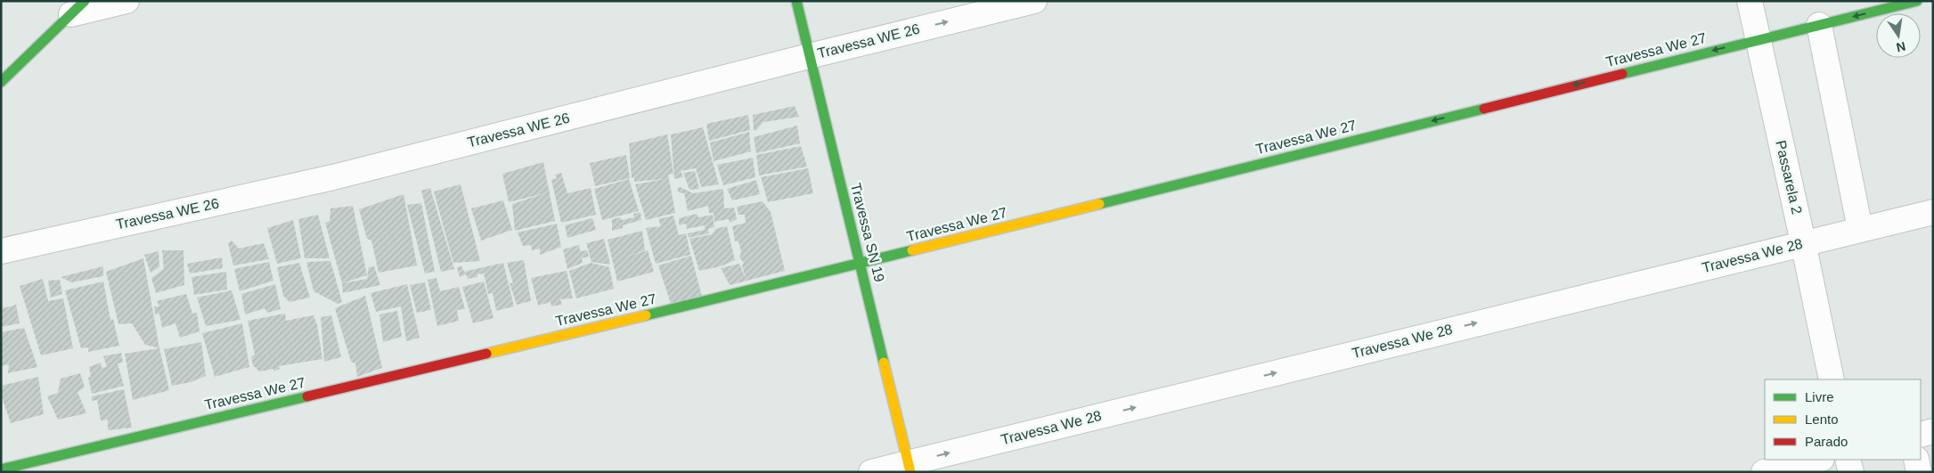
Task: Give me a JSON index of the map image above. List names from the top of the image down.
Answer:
{
  "streets": {
    "street": [
      "Travessa WE 26",
      "Travessa We 27",
      "Passarela 2",
      "Travessa SN 19",
      "Travessa We 28"
    ]
  },
  "crossings": [
    ["Travessa WE 26", "Travessa SN 19"],
    ["Travessa We 27", "Passarela 2"],
    ["Travessa We 27", "Travessa SN 19"],
    ["Passarela 2", "Travessa We 28"],
    ["Travessa SN 19", "Travessa We 28"]
  ],
  "one_way": ["Travessa We 27", "Travessa We 28"],
  "legend": ["Livre", "Lento", "Parado"],
  "north": "bottom"
}
